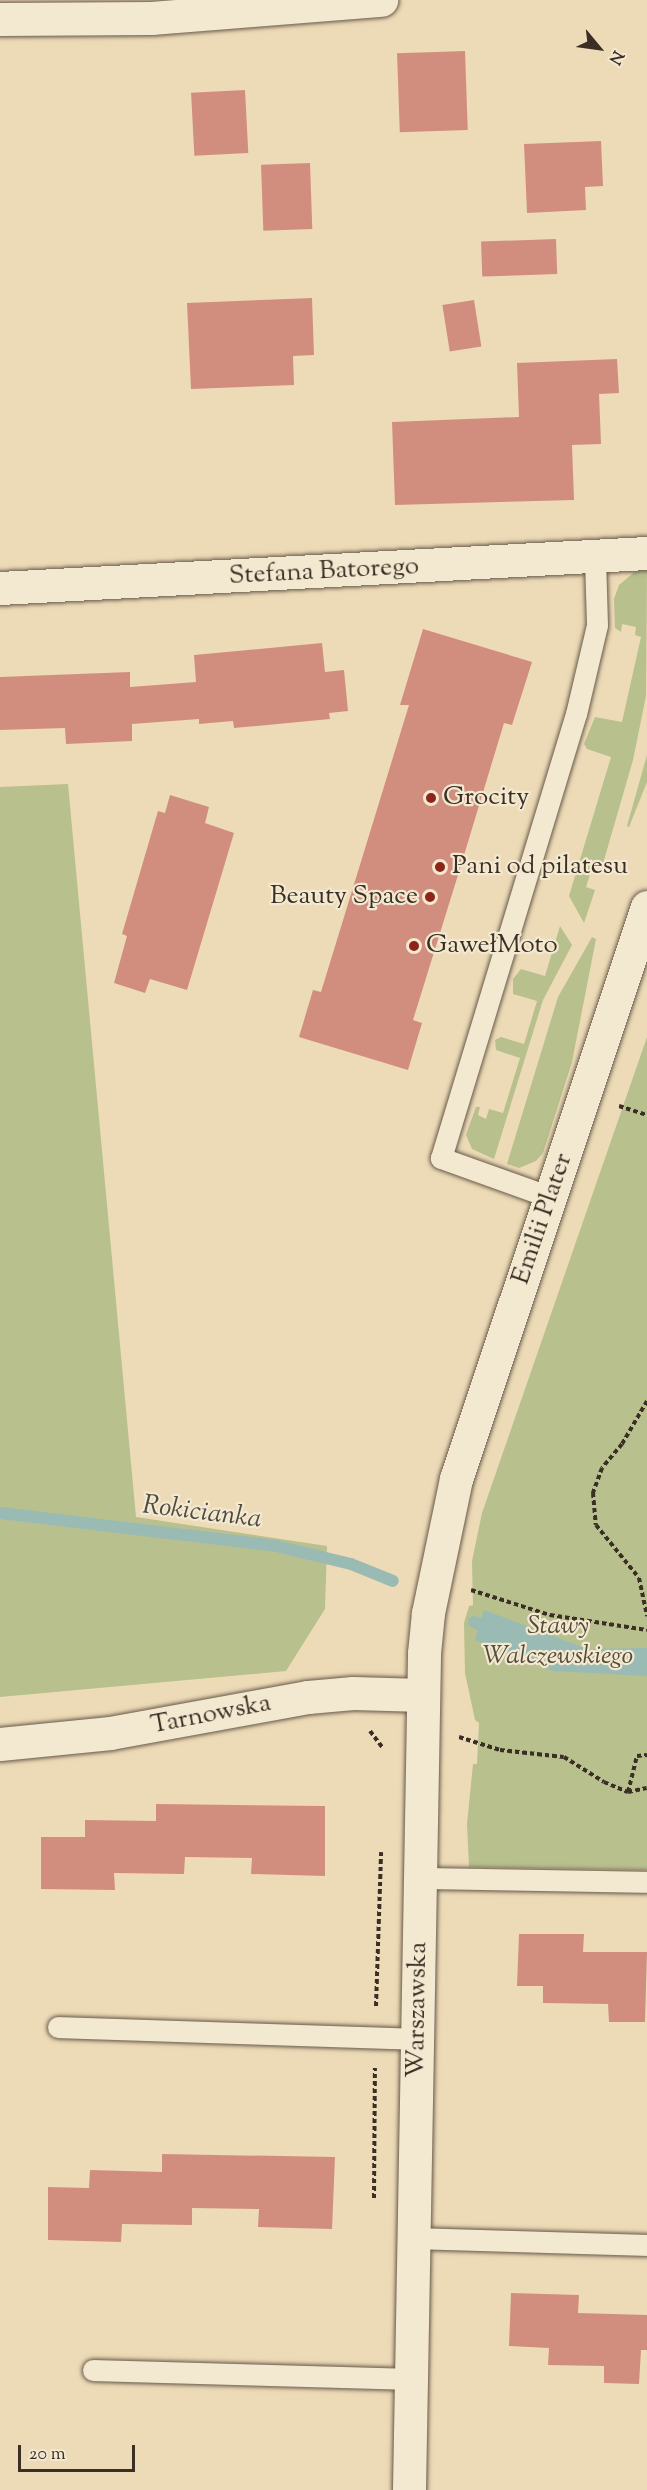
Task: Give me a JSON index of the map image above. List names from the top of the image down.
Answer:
{
  "streets": {
    "street": [
      "Stefana Batorego",
      "Emilii Plater",
      "Tarnowska",
      "Warszawska"
    ]
  },
  "crossings": [
    ["Emilii Plater", "Warszawska"],
    ["Tarnowska", "Warszawska"]
  ],
  "water": ["Rokicianka"],
  "parks": ["Stawy Walczewskiego"],
  "places": [
    "Grocity",
    "Pani od pilatesu",
    "Beauty Space",
    "GawełMoto"
  ],
  "scale_bar": "20 m",
  "north": "bottom right"
}
